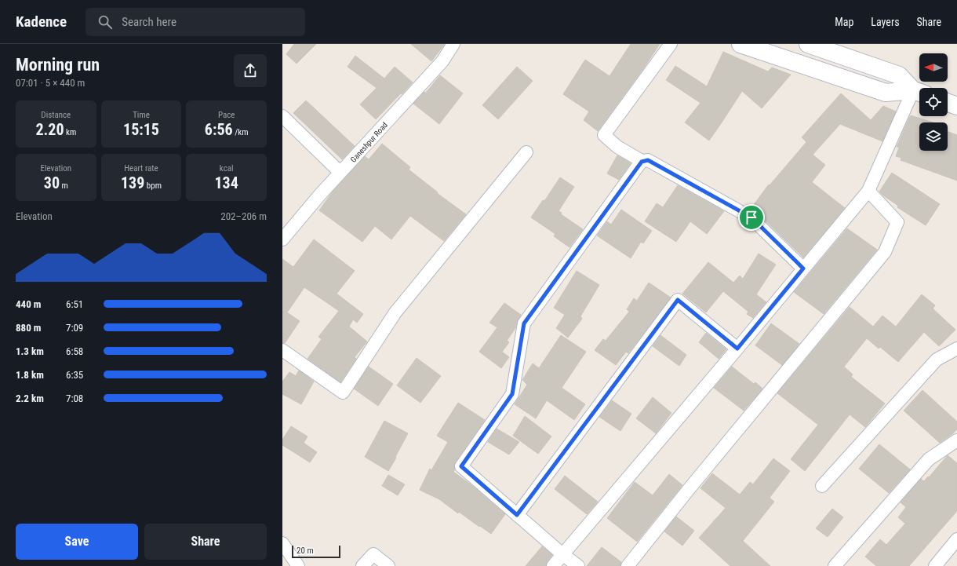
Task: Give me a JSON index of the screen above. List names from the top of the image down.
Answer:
{
  "streets": {
    "street": ["Ganeshpur Road"]
  },
  "scale_bar": "20 m",
  "north": "left",
  "page": {
    "header": "Kadence",
    "search": "Search here",
    "nav": ["Map", "Layers", "Share"],
    "heading": ["Morning run", "07:01 · 5 × 440 m"],
    "stats": [
      ["Distance", "2.20 km"],
      ["Time", "15:15"],
      ["Pace", "6:56 /km"],
      ["Elevation", "30 m"],
      ["Heart rate", "139 bpm"],
      ["kcal", "134"]
    ],
    "chart": ["Elevation", "202–206 m"],
    "list": [
      {
        "name": "440 m",
        "note": "6:51"
      },
      {
        "name": "880 m",
        "note": "7:09"
      },
      {
        "name": "1.3 km",
        "note": "6:58"
      },
      {
        "name": "1.8 km",
        "note": "6:35"
      },
      {
        "name": "2.2 km",
        "note": "7:08"
      }
    ],
    "buttons": ["Save", "Share"],
    "scale": "20 m"
  }
}
